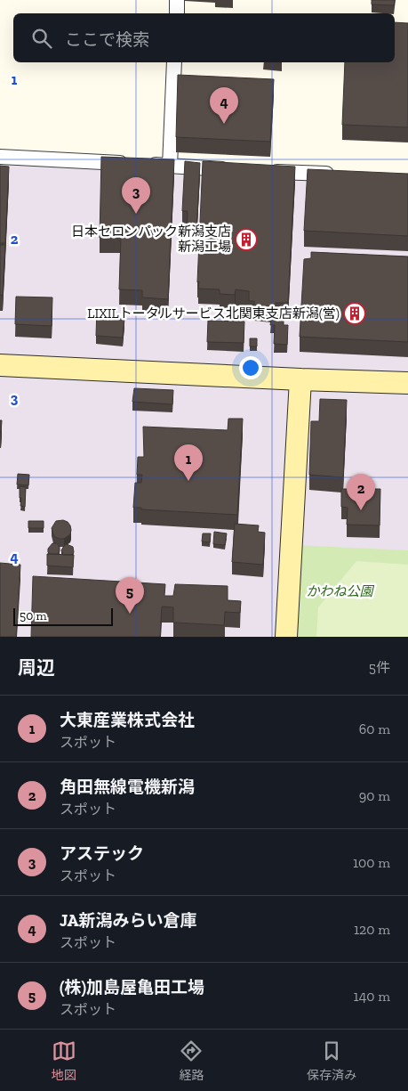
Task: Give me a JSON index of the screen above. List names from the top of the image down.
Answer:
{
  "parks": ["かわね公園"],
  "places": {
    "building": ["日本セロンパック新潟支店 新潟工場", "LIXILトータルサービス北関東支店新潟(営)"]
  },
  "scale_bar": "50 m",
  "page": {
    "search": "ここで検索",
    "pins": [
      "4",
      "3",
      "1",
      "2",
      "5"
    ],
    "scale": "50 m",
    "heading": ["周辺", "5件"],
    "list": [
      {
        "mark": "1",
        "name": "大東産業株式会社",
        "note": "スポット",
        "value": "60 m"
      },
      {
        "mark": "2",
        "name": "角田無線電機新潟",
        "note": "スポット",
        "value": "90 m"
      },
      {
        "mark": "3",
        "name": "アステック",
        "note": "スポット",
        "value": "100 m"
      },
      {
        "mark": "4",
        "name": "JA新潟みらい倉庫",
        "note": "スポット",
        "value": "120 m"
      },
      {
        "mark": "5",
        "name": "(株)加島屋亀田工場",
        "note": "スポット",
        "value": "140 m"
      }
    ],
    "nav": ["地図", "経路", "保存済み"]
  },
  "grid": {
    "rows": [
      "1",
      "2",
      "3",
      "4"
    ]
  }
}
